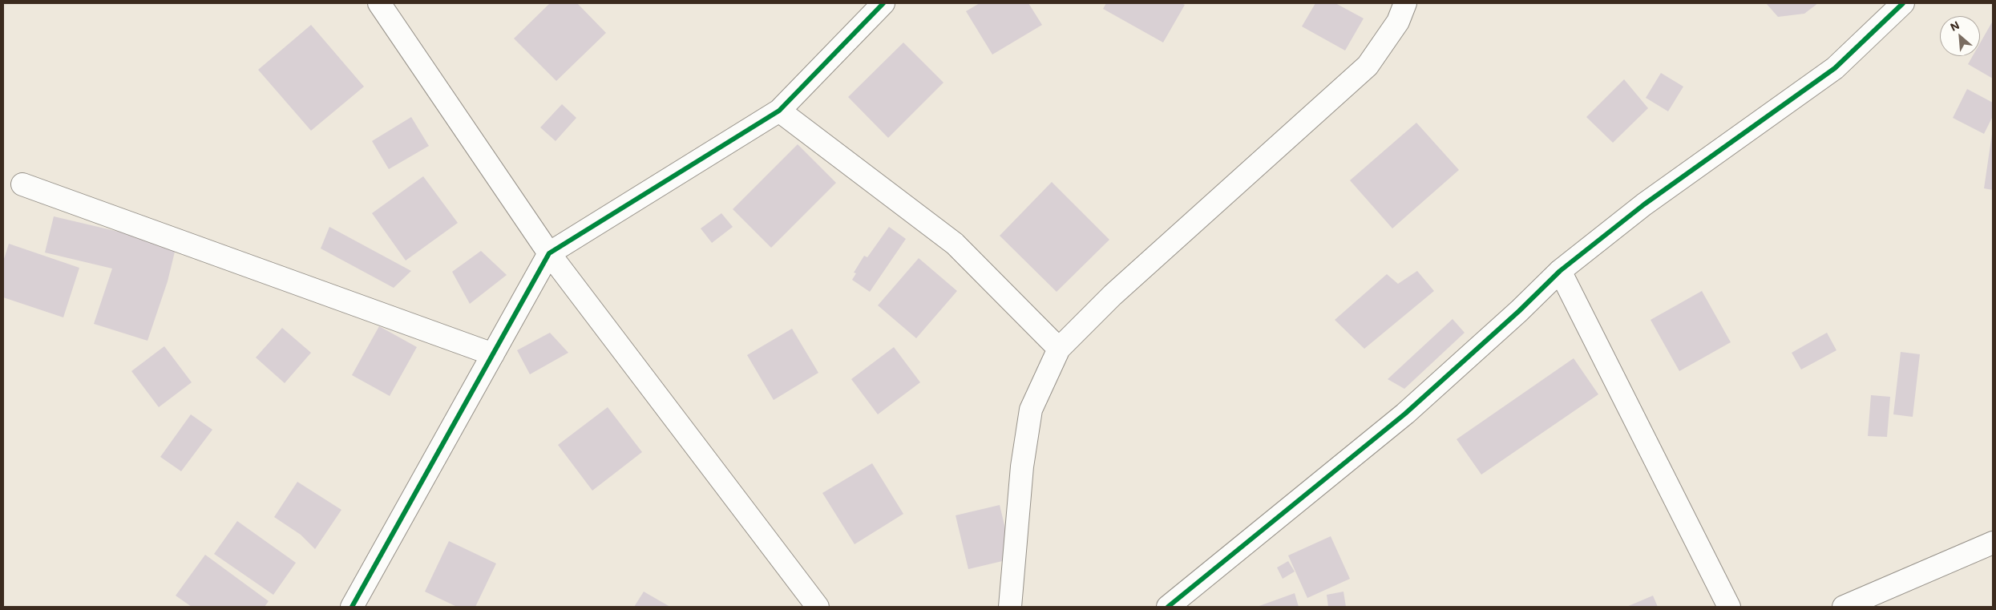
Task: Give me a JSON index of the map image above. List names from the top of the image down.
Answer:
{
  "north": "top left"
}
